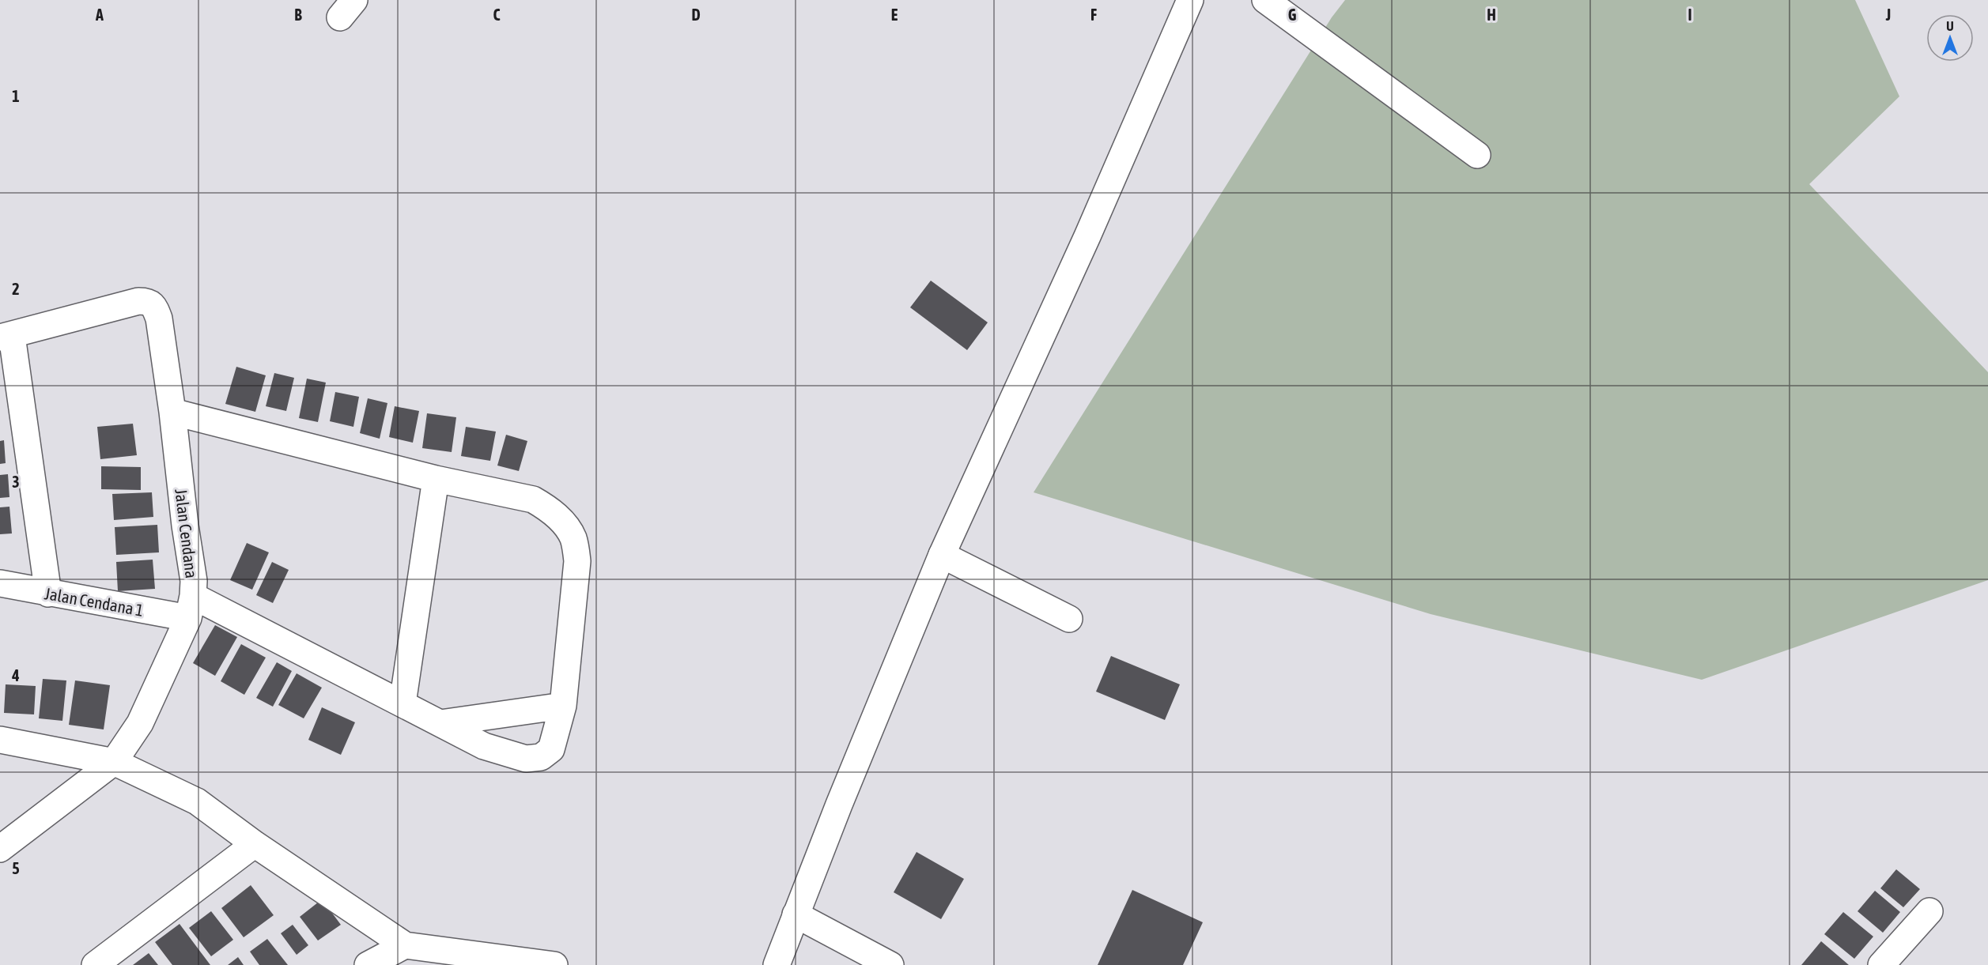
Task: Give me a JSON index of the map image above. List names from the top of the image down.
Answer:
{
  "streets": {
    "street": ["Jalan Cendana", "Jalan Cendana 1"]
  },
  "crossings": [
    ["Jalan Cendana", "Jalan Cendana 1"]
  ],
  "north": "top",
  "grid": {
    "columns": [
      "A",
      "B",
      "C",
      "D",
      "E",
      "F",
      "G",
      "H",
      "I",
      "J"
    ],
    "rows": [
      "1",
      "2",
      "3",
      "4",
      "5"
    ]
  }
}
